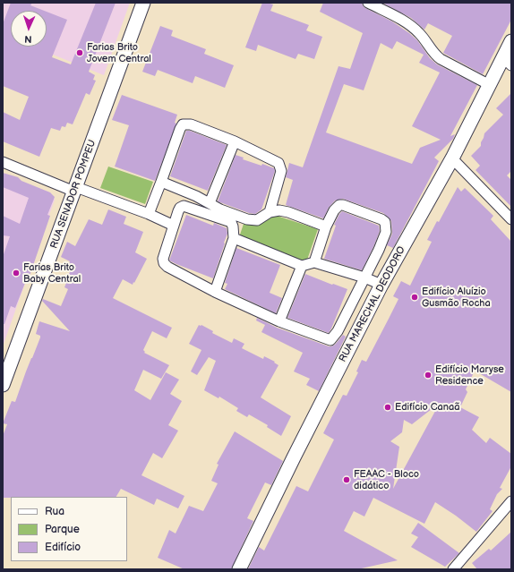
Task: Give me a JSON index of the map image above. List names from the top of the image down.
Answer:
{
  "streets": {
    "street": ["RUA SENADOR POMPEU", "RUA MARECHAL DEODORO"]
  },
  "places": [
    "Farias Brito Jovem Central",
    "Farias Brito Baby Central",
    "Edifício Aluízio Gusmão Rocha",
    "Edifício Maryse Residence",
    "Edifício Canaã",
    "FEAAC - Bloco didático"
  ],
  "legend": ["Rua", "Parque", "Edifício"],
  "north": "bottom"
}
